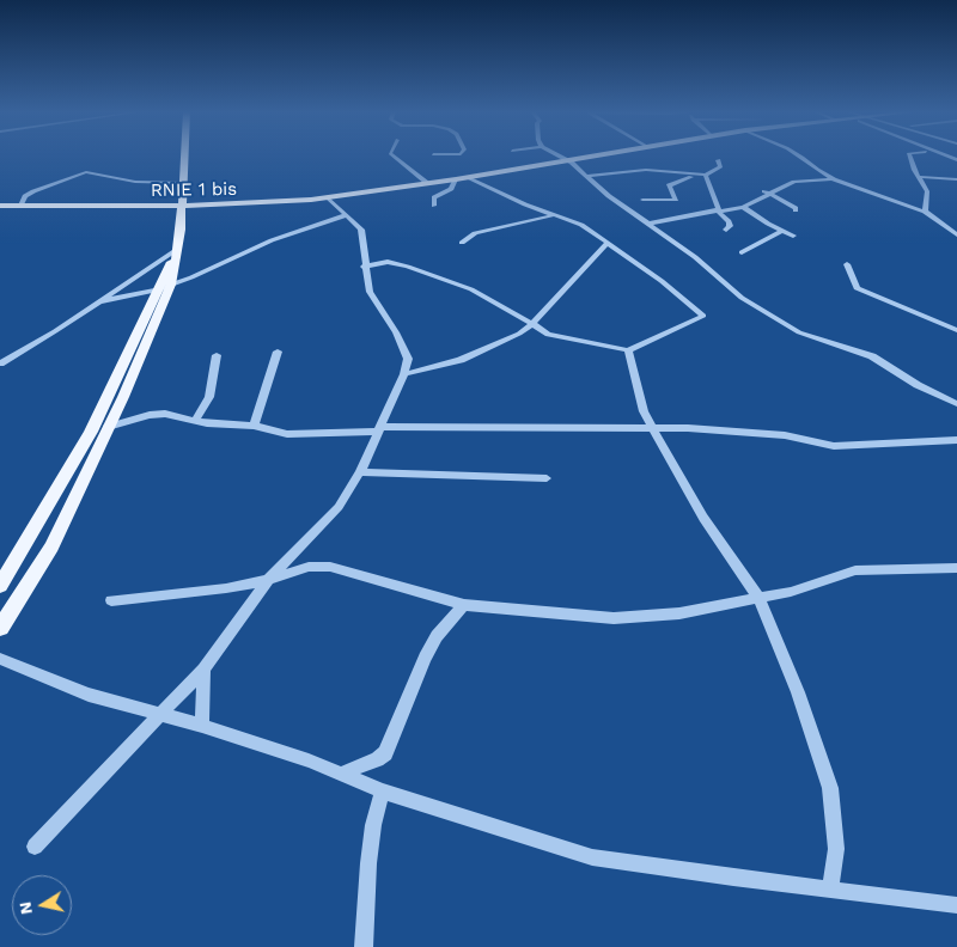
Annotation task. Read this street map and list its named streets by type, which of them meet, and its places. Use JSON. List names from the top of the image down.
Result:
{
  "streets": {
    "main road": ["RNIE 1 bis"]
  },
  "north": "left"
}
